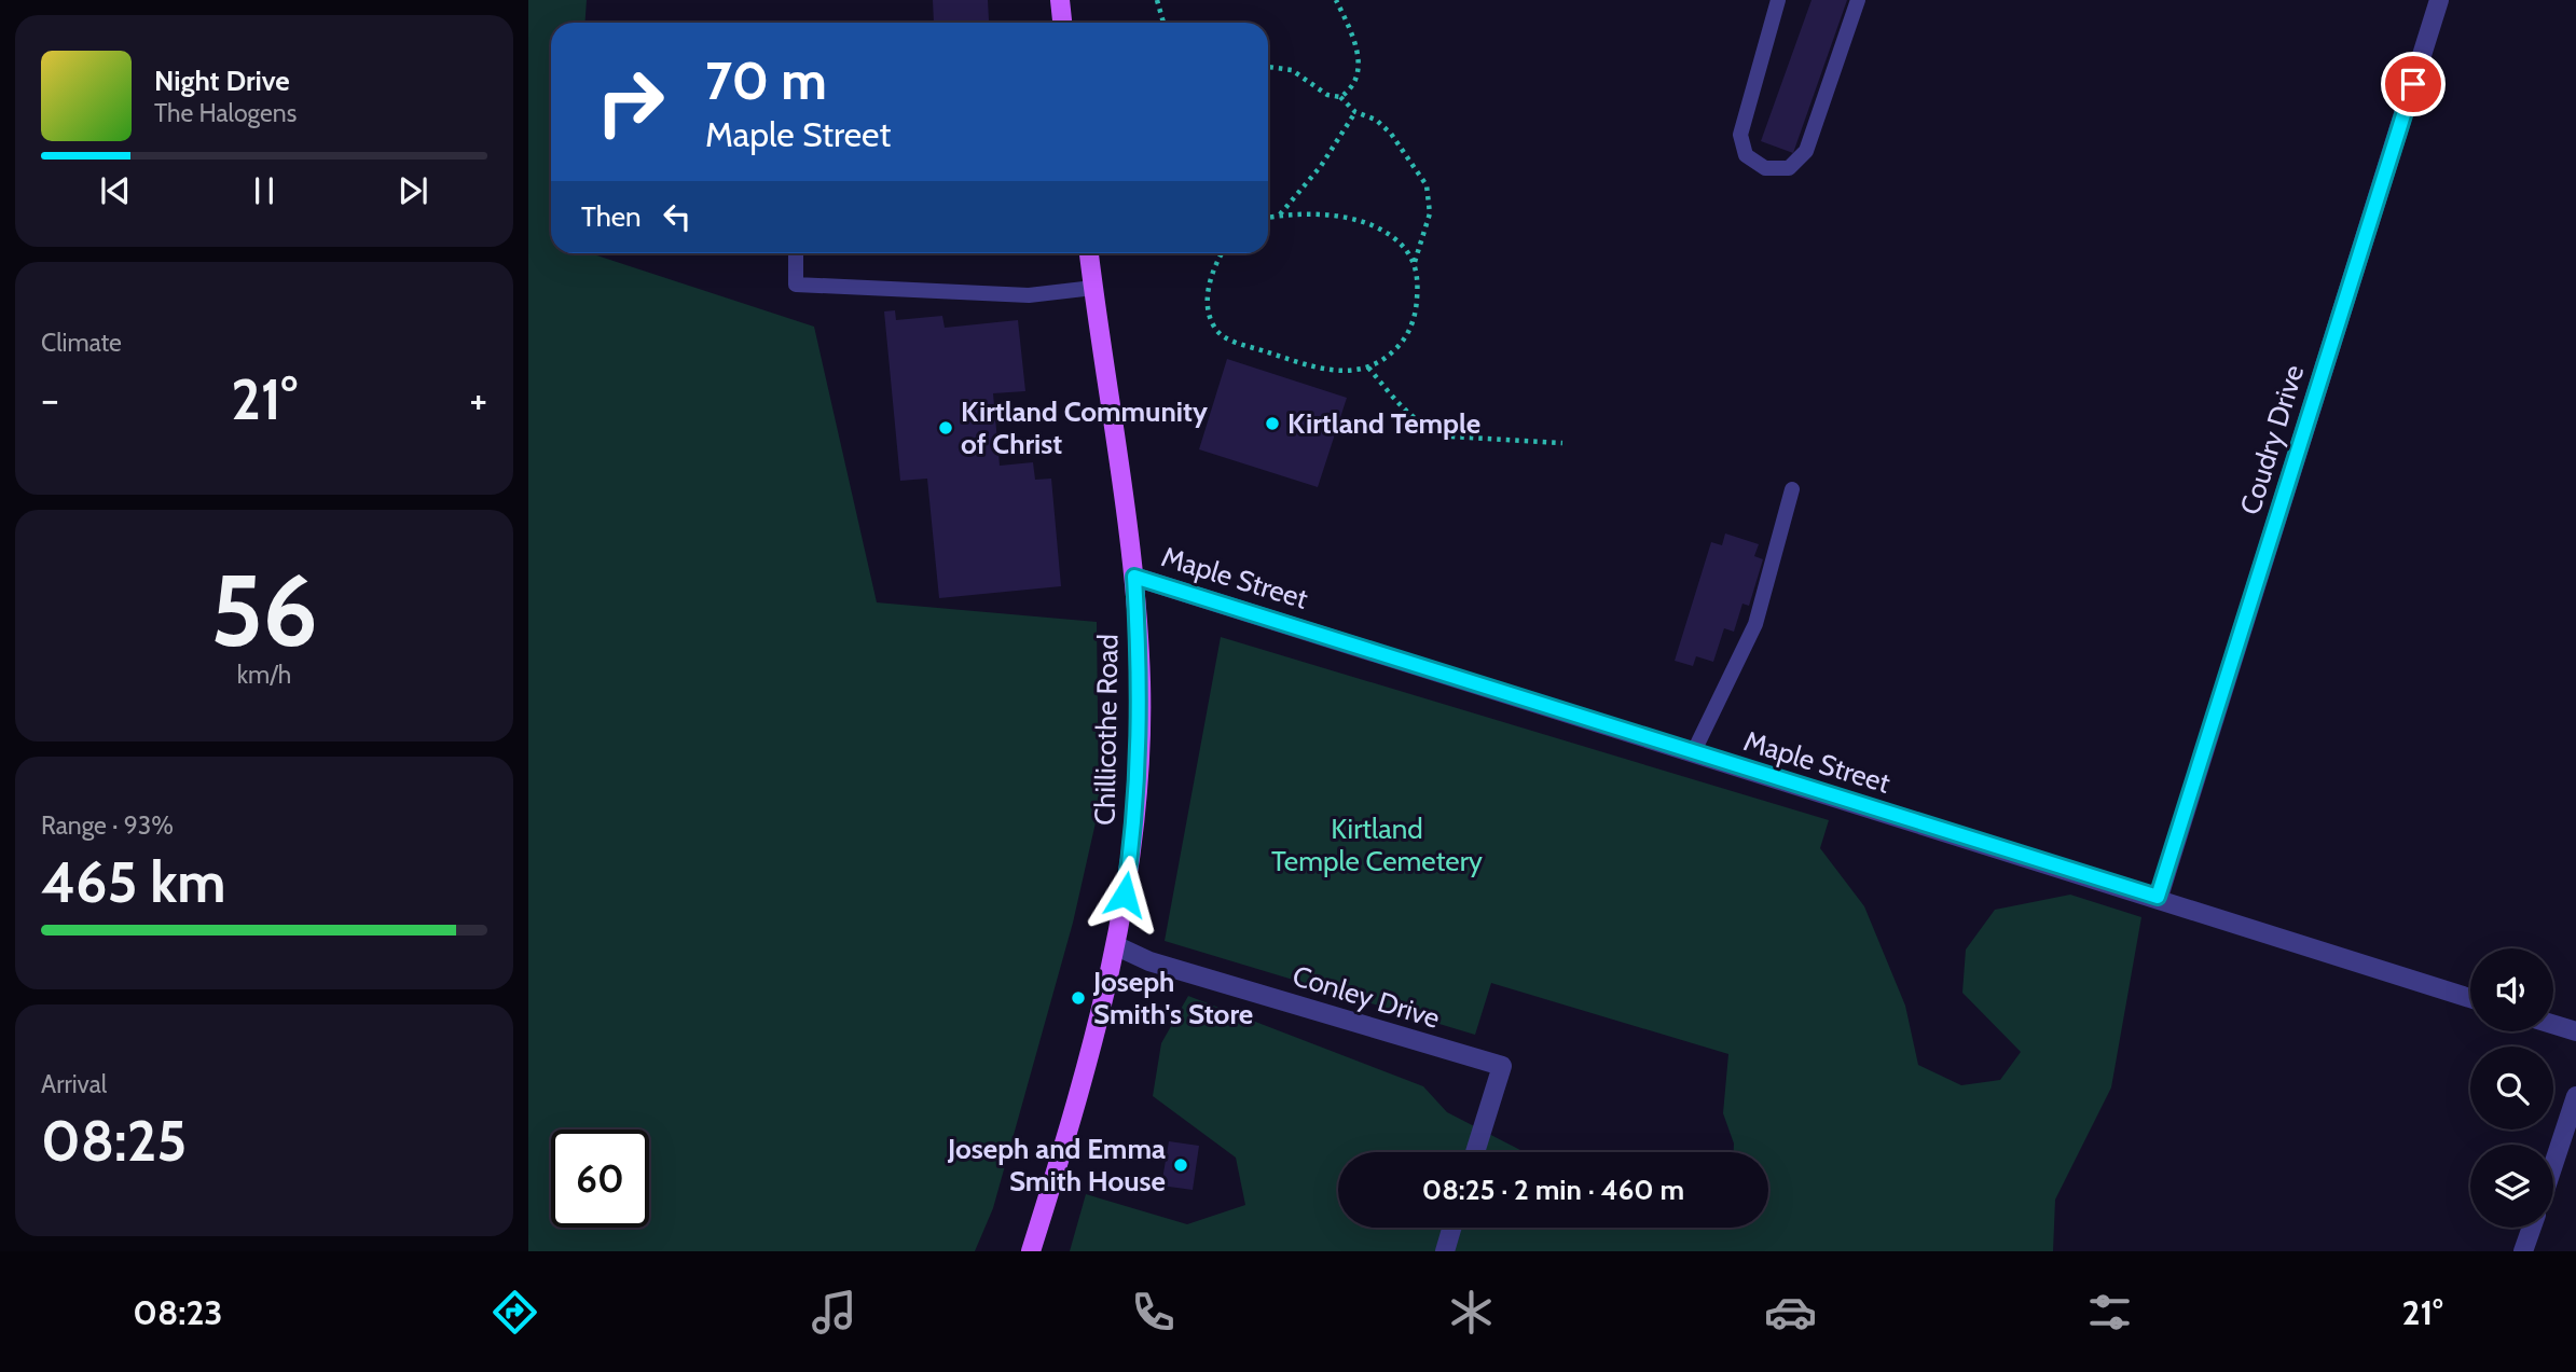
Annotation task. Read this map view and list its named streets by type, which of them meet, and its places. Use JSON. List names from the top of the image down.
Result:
{
  "streets": {
    "main road": ["Chillicothe Road"],
    "street": ["Coudry Drive", "Maple Street", "Conley Drive"]
  },
  "crossings": [
    ["Coudry Drive", "Maple Street"],
    ["Maple Street", "Chillicothe Road"],
    ["Chillicothe Road", "Conley Drive"]
  ],
  "parks": ["Kirtland Temple Cemetery"],
  "places": [
    "Kirtland Temple",
    "Kirtland Community of Christ",
    "Joseph Smith's Store",
    "Joseph and Emma Smith House"
  ],
  "page": {
    "turn": ["70 m", "Maple Street"],
    "song": ["Night Drive", "The Halogens"],
    "then": "Then",
    "tile": [
      "Climate",
      ["56", "km/h"],
      ["Range · 93%", "465 km"],
      ["Arrival", "08:25"]
    ],
    "heat": ["−", "21°", "+"],
    "limit": "60",
    "trip": "08:25 · 2 min · 460 m",
    "tabs": ["08:23", "21°"]
  }
}
